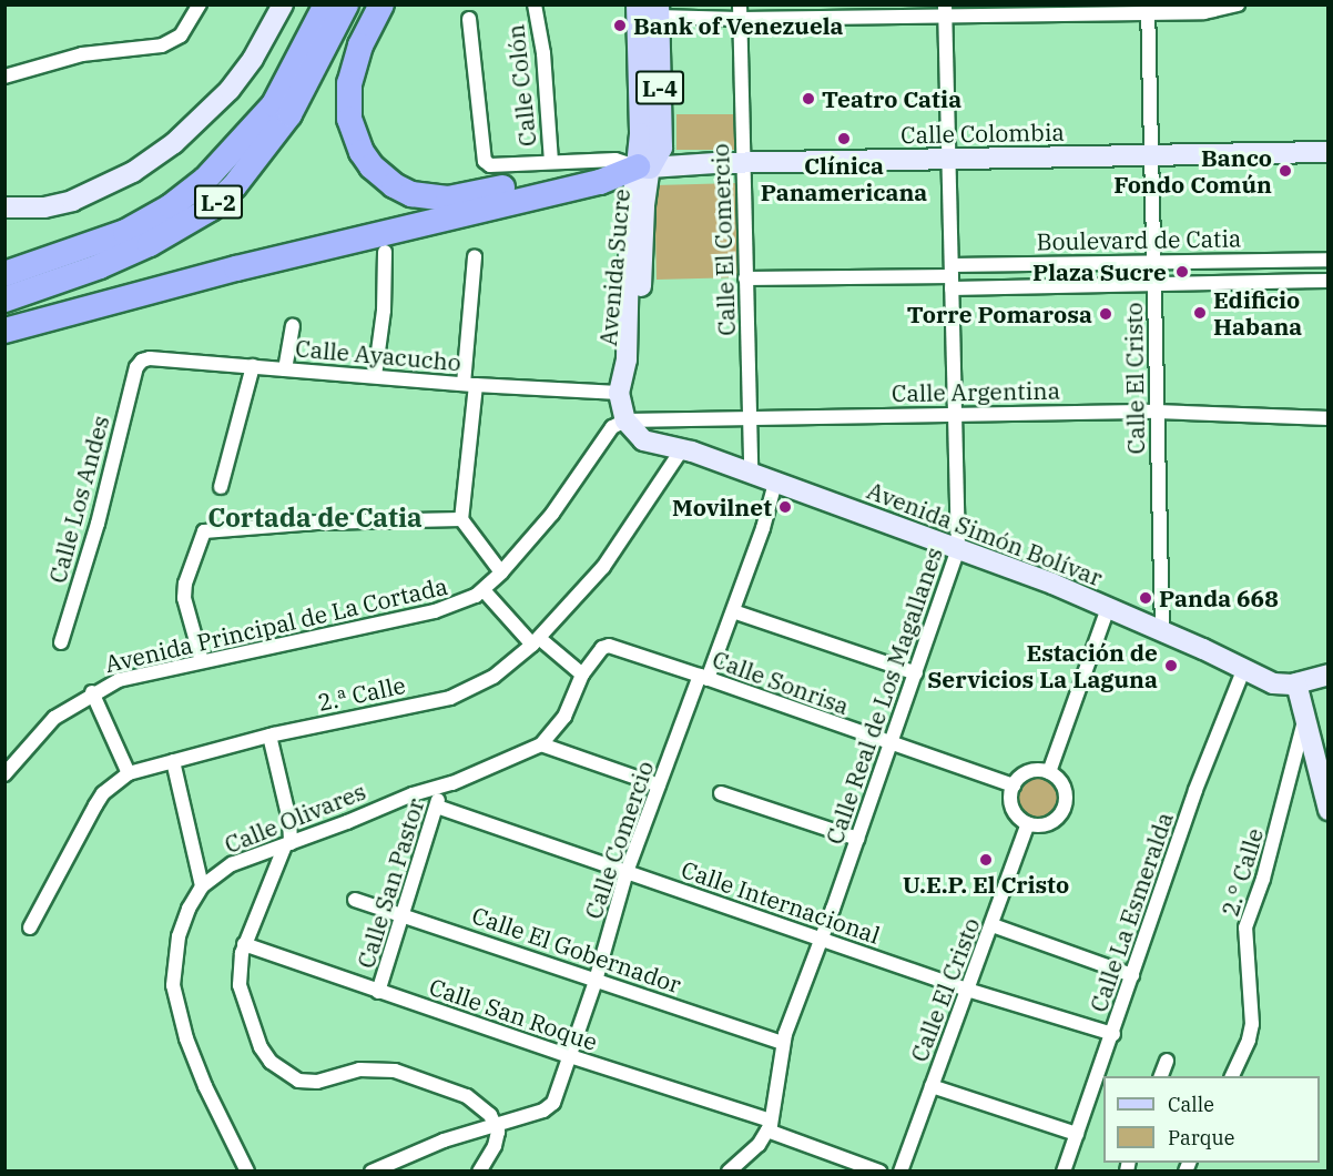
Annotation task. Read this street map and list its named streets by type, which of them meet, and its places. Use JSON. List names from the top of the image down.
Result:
{
  "streets": {
    "highway": ["L-2"],
    "main road": [
      "L-4",
      "Calle Colombia",
      "Avenida Sucre",
      "Avenida Simón Bolívar"
    ],
    "street": [
      "Calle Colón",
      "Calle El Comercio",
      "Boulevard de Catia",
      "Calle Ayacucho",
      "Calle El Cristo",
      "Calle Argentina",
      "Calle Los Andes",
      "Avenida Principal de La Cortada",
      "Calle Sonrisa",
      "2.ª Calle",
      "Calle Real de Los Magallanes",
      "Calle Olivares",
      "Calle Comercio",
      "2.° Calle",
      "Calle San Pastor",
      "Calle Internacional",
      "Calle La Esmeralda",
      "Calle El Gobernador",
      "Calle San Roque"
    ]
  },
  "crossings": [
    ["Calle Colombia", "Calle El Comercio"],
    ["Calle Colombia", "Avenida Sucre"],
    ["Calle Colombia", "Calle El Cristo"],
    ["Calle Colombia", "Calle Real de Los Magallanes"],
    ["Calle El Comercio", "Boulevard de Catia"],
    ["Calle El Comercio", "Calle Argentina"],
    ["Calle El Comercio", "Avenida Simón Bolívar"],
    ["Boulevard de Catia", "Calle El Cristo"],
    ["Boulevard de Catia", "Calle Real de Los Magallanes"],
    ["Avenida Sucre", "Calle Ayacucho"],
    ["Avenida Sucre", "Calle Argentina"],
    ["Avenida Sucre", "Avenida Simón Bolívar"],
    ["Avenida Sucre", "Avenida Principal de La Cortada"],
    ["Calle Ayacucho", "Calle Los Andes"],
    ["Calle El Cristo", "Calle Argentina"],
    ["Calle El Cristo", "Avenida Simón Bolívar"],
    ["Calle El Cristo", "Calle Sonrisa"],
    ["Calle El Cristo", "Calle Internacional"],
    ["Calle Argentina", "Avenida Simón Bolívar"],
    ["Calle Argentina", "Avenida Principal de La Cortada"],
    ["Calle Argentina", "Calle Real de Los Magallanes"],
    ["Avenida Simón Bolívar", "Avenida Principal de La Cortada"],
    ["Avenida Simón Bolívar", "2.ª Calle"],
    ["Avenida Simón Bolívar", "Calle Real de Los Magallanes"],
    ["Avenida Simón Bolívar", "Calle Comercio"],
    ["Avenida Simón Bolívar", "Calle La Esmeralda"],
    ["Calle Sonrisa", "Calle Real de Los Magallanes"],
    ["Calle Sonrisa", "Calle Olivares"],
    ["Calle Sonrisa", "Calle Comercio"],
    ["Calle Real de Los Magallanes", "Calle Internacional"],
    ["Calle Real de Los Magallanes", "Calle El Gobernador"],
    ["Calle Real de Los Magallanes", "Calle San Roque"],
    ["Calle Olivares", "Calle San Pastor"],
    ["Calle Comercio", "Calle Internacional"],
    ["Calle Comercio", "Calle El Gobernador"],
    ["Calle Comercio", "Calle San Roque"],
    ["Calle San Pastor", "Calle Internacional"],
    ["Calle San Pastor", "Calle El Gobernador"],
    ["Calle San Pastor", "Calle San Roque"],
    ["Calle Internacional", "Calle La Esmeralda"]
  ],
  "districts": ["Cortada de Catia"],
  "places": [
    "Bank of Venezuela",
    "Teatro Catia",
    "Clínica Panamericana",
    "Banco Fondo Común",
    "Plaza Sucre",
    "Edificio Habana",
    "Torre Pomarosa",
    "Movilnet",
    "Panda 668",
    "Estación de Servicios La Laguna",
    "U.E.P. El Cristo"
  ],
  "legend": ["Calle", "Parque"]
}
